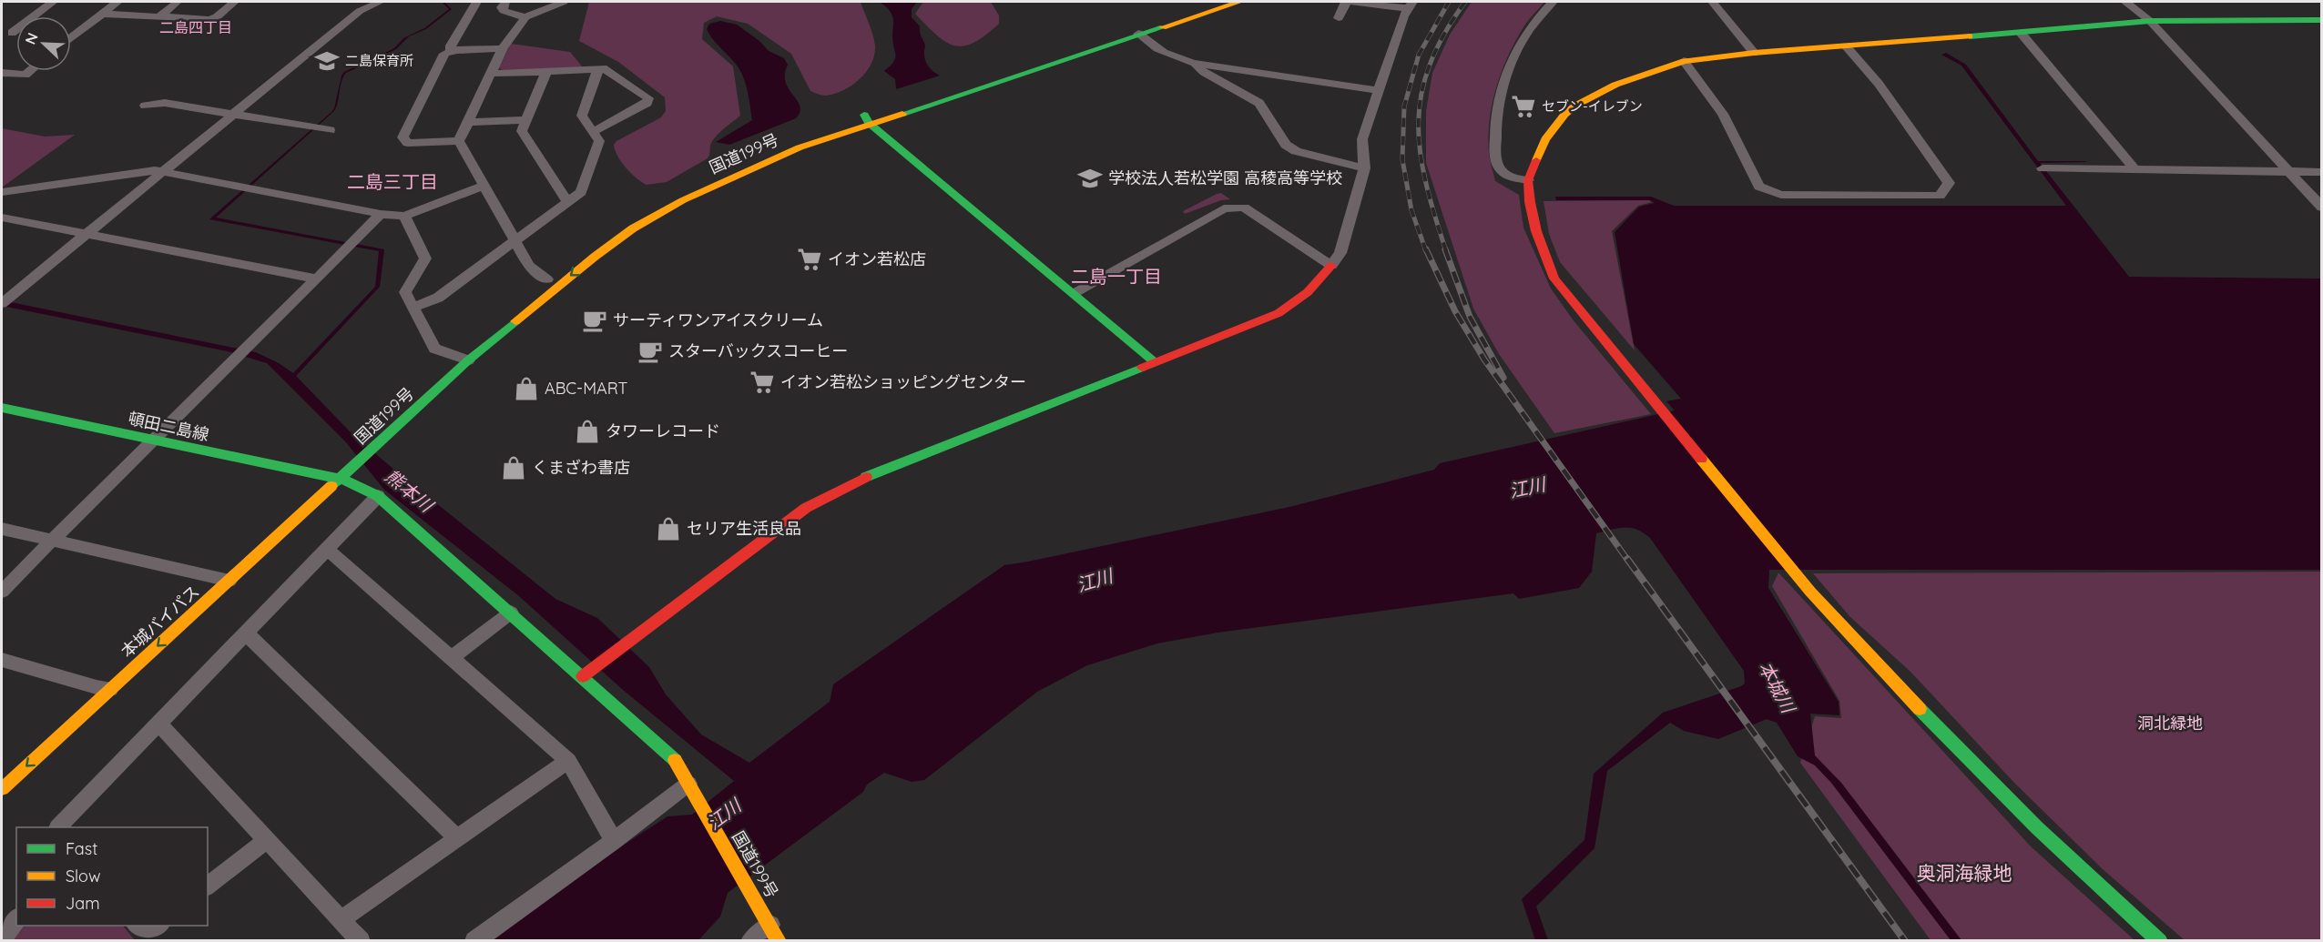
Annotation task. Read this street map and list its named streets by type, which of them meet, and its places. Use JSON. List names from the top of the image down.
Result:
{
  "streets": {
    "main road": ["国道199号", "頓田二島線", "本城バイパス"]
  },
  "crossings": [
    ["国道199号", "頓田二島線"],
    ["国道199号", "本城バイパス"],
    ["頓田二島線", "本城バイパス"]
  ],
  "districts": ["二島四丁目", "二島三丁目", "二島一丁目"],
  "water": ["江川", "熊本川", "本城川"],
  "parks": ["洞北緑地", "奥洞海緑地"],
  "places": {
    "school or university": ["二島保育所", "学校法人若松学園 高稜高等学校"],
    "supermarket": ["セブン-イレブン", "イオン若松店", "イオン若松ショッピングセンター"],
    "cafe": ["サーティワンアイスクリーム", "スターバックスコーヒー"],
    "shop": [
      "ABC-MART",
      "タワーレコード",
      "くまざわ書店",
      "セリア生活良品"
    ]
  },
  "legend": ["Fast", "Slow", "Jam"],
  "north": "top left"
}
